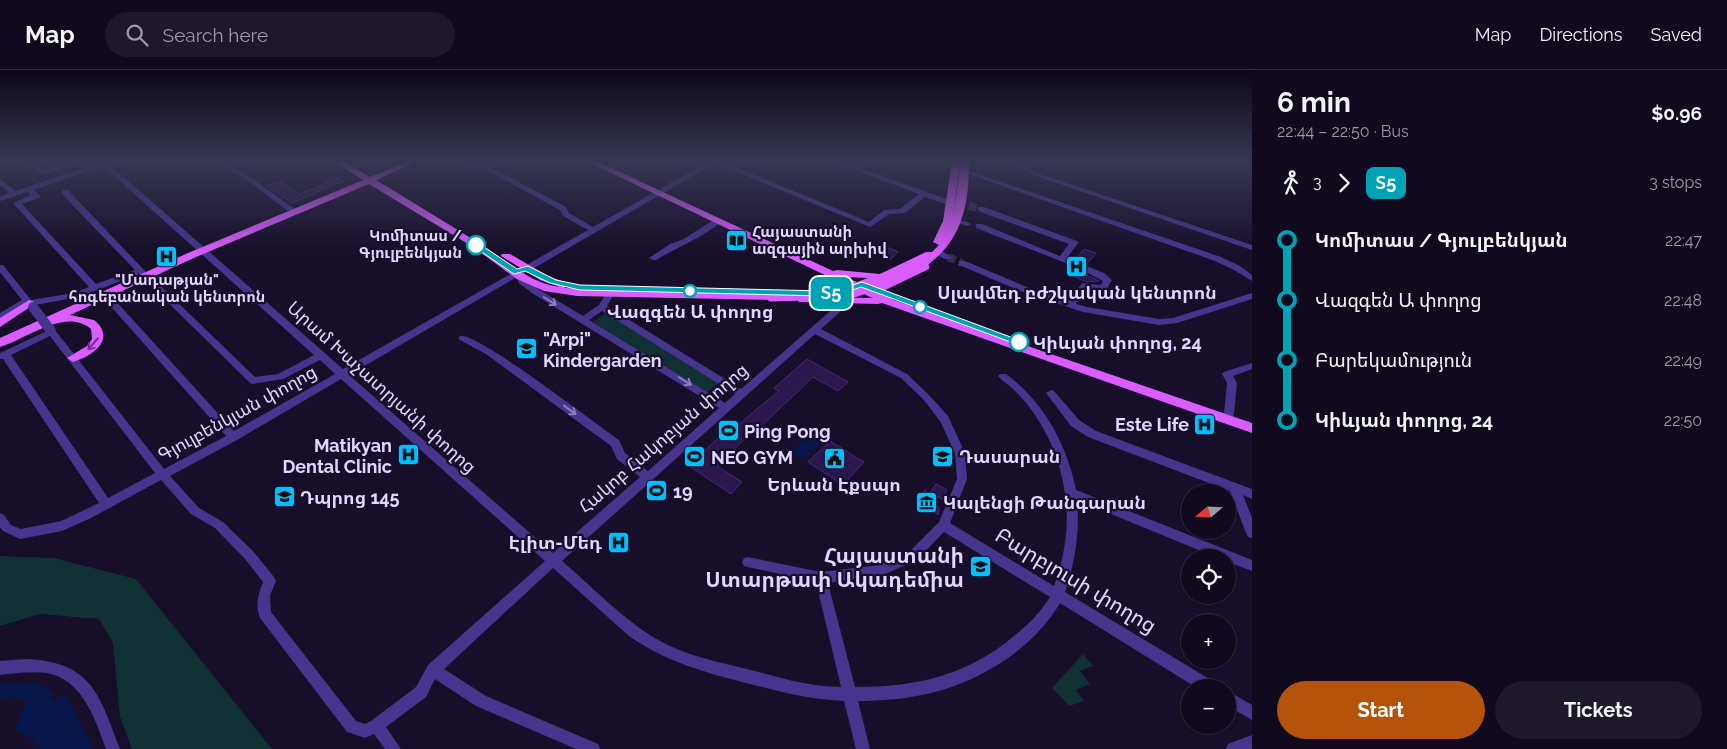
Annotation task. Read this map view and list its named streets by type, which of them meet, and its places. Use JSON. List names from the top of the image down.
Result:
{
  "streets": {
    "street": [
      "Արամ Խաչատրյանի փողոց",
      "Գյուլբենկյան փողոց",
      "Հակոբ Հակոբյան փողոց",
      "Բարբյուսի փողոց"
    ]
  },
  "crossings": [
    ["Արամ Խաչատրյանի փողոց", "Գյուլբենկյան փողոց"],
    ["Արամ Խաչատրյանի փողոց", "Հակոբ Հակոբյան փողոց"],
    ["Արամ Խաչատրյանի փողոց", "Բարբյուսի փողոց"]
  ],
  "places": {
    "library": ["Հայաստանի ազգային արխիվ"],
    "other": ["Կոմիտաս / Գյուլբենկյան", "Վազգեն Ա փողոց", "Կիևյան փողոց, 24"],
    "hospital": [
      "\"Մադաթյան\" հոգեբանական կենտրոն",
      "Սլավմեդ բժշկական կենտրոն",
      "Este Life",
      "Matikyan Dental Clinic",
      "Էլիտ-Մեդ"
    ],
    "school or university": [
      "\"Arpi\" Kindergarden",
      "Դասարան",
      "Դպրոց 145",
      "Հայաստանի Ստարթափ Ակադեմիա"
    ],
    "sports": ["Ping Pong", "NEO GYM", "19"],
    "public building": ["Երևան Էքսպո"],
    "museum": ["Կալենցի Թանգարան"]
  },
  "lines": ["bus line Տ5"],
  "north": "left",
  "page": {
    "header": "Map",
    "search": "Search here",
    "nav": ["Map", "Directions", "Saved"],
    "on_map": "Տ5",
    "heading": ["6 min", "22:44 – 22:50 · Bus", "$0.96"],
    "legs": ["3", "Տ5", "3 stops"],
    "list": [
      {
        "name": "Կոմիտաս / Գյուլբենկյան",
        "value": "22:47"
      },
      {
        "name": "Վազգեն Ա փողոց",
        "value": "22:48"
      },
      {
        "name": "Բարեկամություն",
        "value": "22:49"
      },
      {
        "name": "Կիևյան փողոց, 24",
        "value": "22:50"
      }
    ],
    "map_buttons": ["+", "−"],
    "buttons": ["Start", "Tickets"]
  }
}
